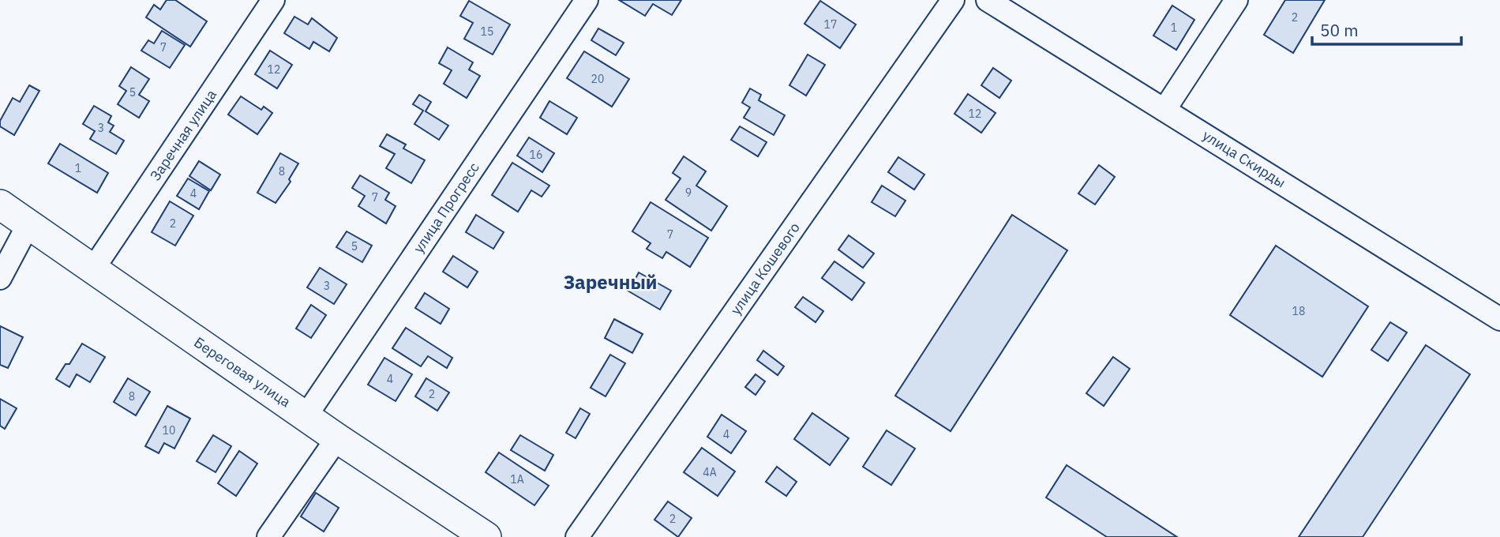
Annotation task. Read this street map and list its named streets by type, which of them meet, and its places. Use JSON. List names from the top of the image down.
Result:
{
  "streets": {
    "main road": ["Береговая улица"],
    "street": [
      "Заречная улица",
      "улица Скирды",
      "улица Прогресс",
      "улица Кошевого"
    ]
  },
  "crossings": [
    ["Заречная улица", "Береговая улица"],
    ["улица Прогресс", "Береговая улица"]
  ],
  "districts": ["Заречный"],
  "house_numbers": [
    "2",
    "17",
    "1",
    "15",
    "7",
    "12",
    "20",
    "5",
    "12",
    "3",
    "16",
    "1",
    "8",
    "9",
    "4",
    "7",
    "2",
    "7",
    "5",
    "3",
    "18",
    "4",
    "2",
    "8",
    "10",
    "4",
    "4А",
    "1А",
    "2"
  ],
  "scale_bar": "50 m"
}
